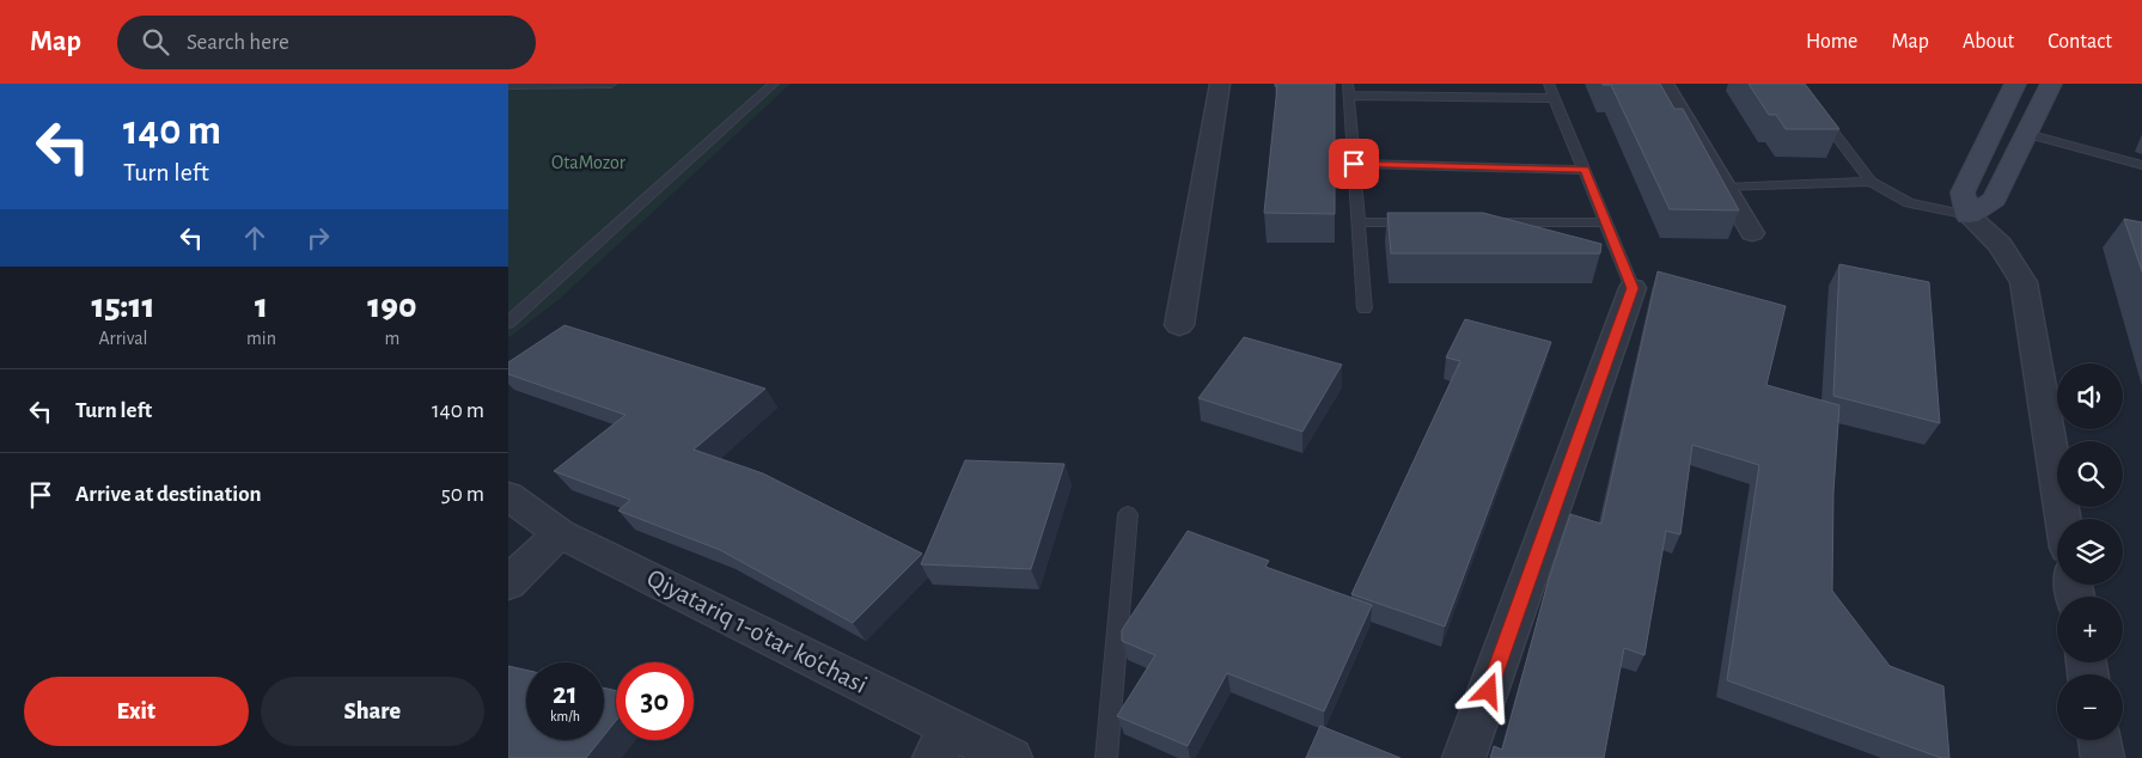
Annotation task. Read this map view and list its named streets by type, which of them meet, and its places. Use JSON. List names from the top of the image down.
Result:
{
  "streets": {
    "street": ["Qiyatariq 1-o'tar ko'chasi"]
  },
  "parks": ["OtaMozor"],
  "page": {
    "header": "Map",
    "search": "Search here",
    "nav": [
      "Home",
      "Map",
      "About",
      "Contact"
    ],
    "turn": ["140 m", "Turn left"],
    "eta": [
      "15:11",
      "Arrival",
      "1",
      "min",
      "190",
      "m"
    ],
    "map_buttons": ["+", "−"],
    "list": [
      {
        "name": "Turn left",
        "value": "140 m"
      },
      {
        "name": "Arrive at destination",
        "value": "50 m"
      }
    ],
    "speed": "21 km/h",
    "limit": "30",
    "buttons": ["Exit", "Share"]
  }
}
